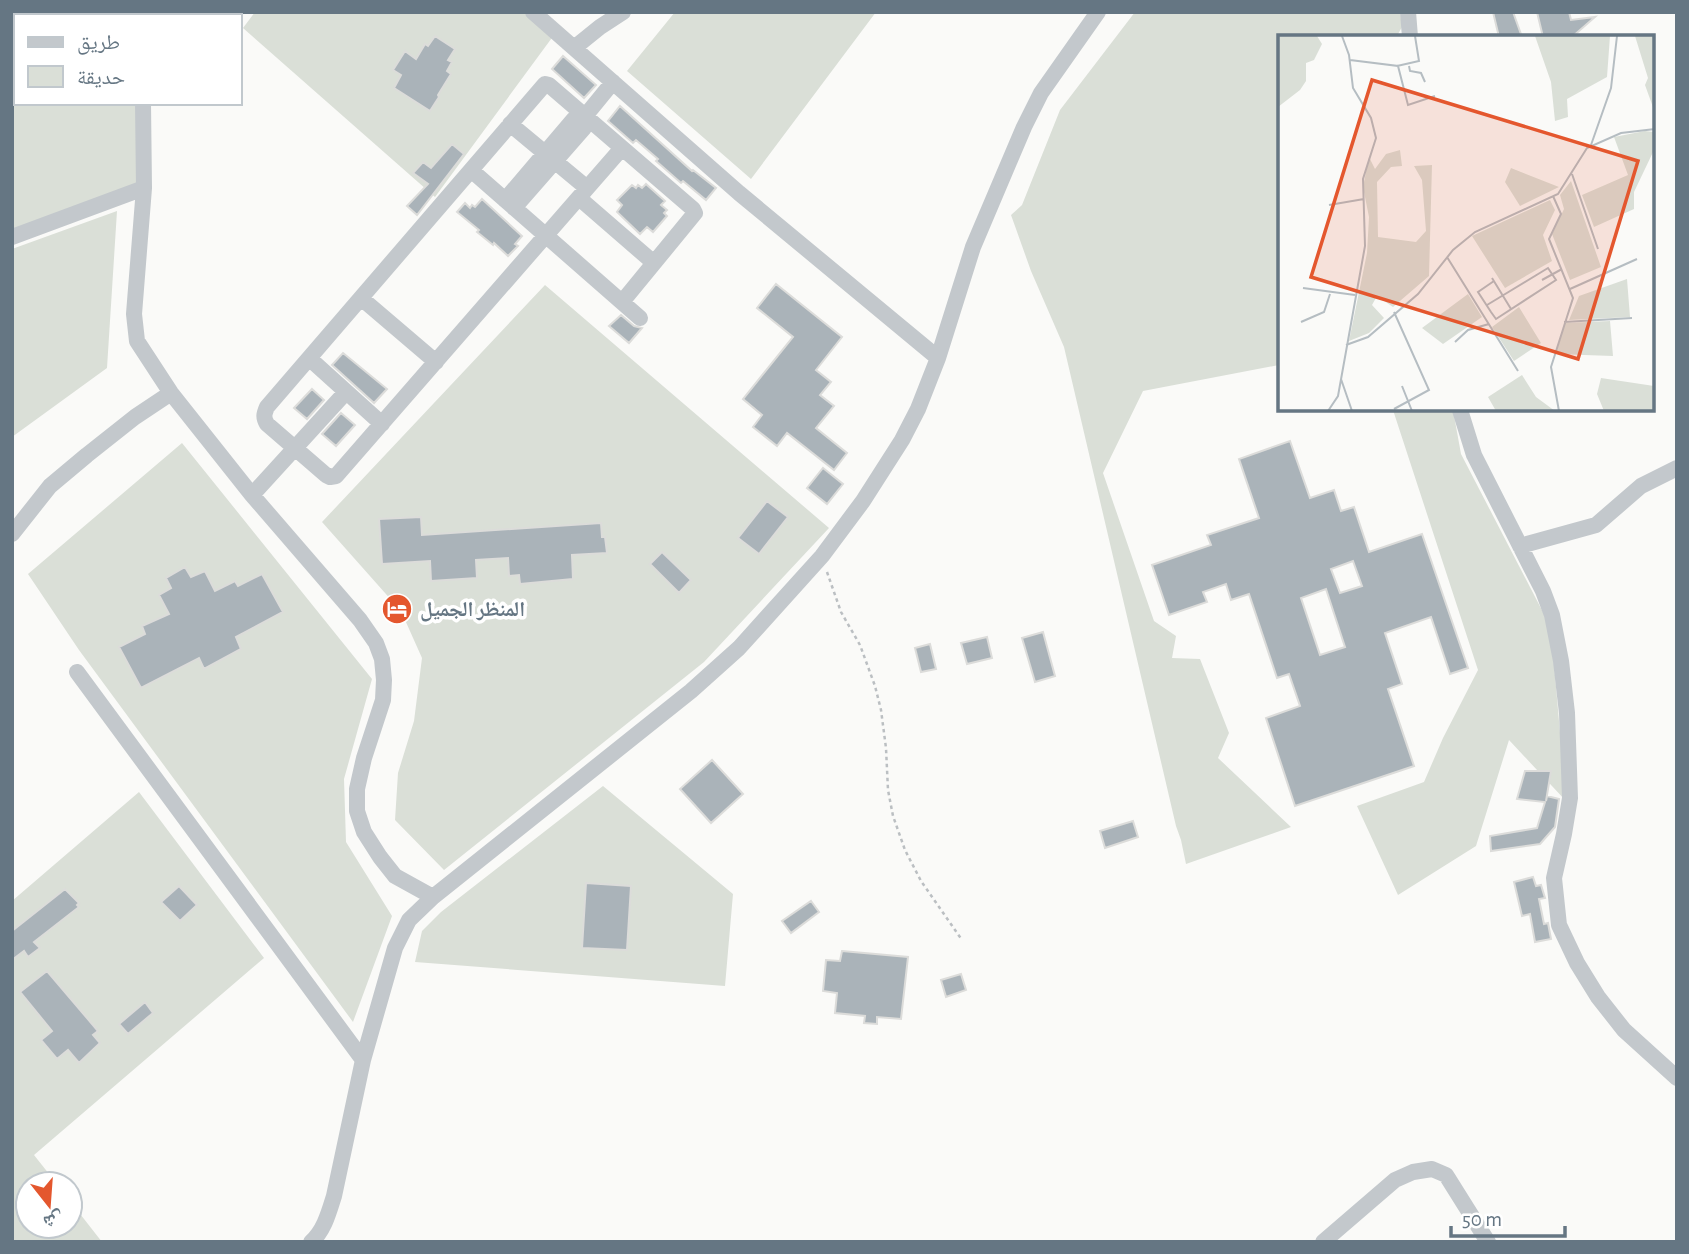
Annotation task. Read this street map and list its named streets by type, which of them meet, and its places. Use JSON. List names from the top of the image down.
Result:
{
  "places": {
    "hotel": ["المنظر الجميل"]
  },
  "legend": ["طريق", "حديقة"],
  "scale_bar": "50 m",
  "north": "bottom"
}
